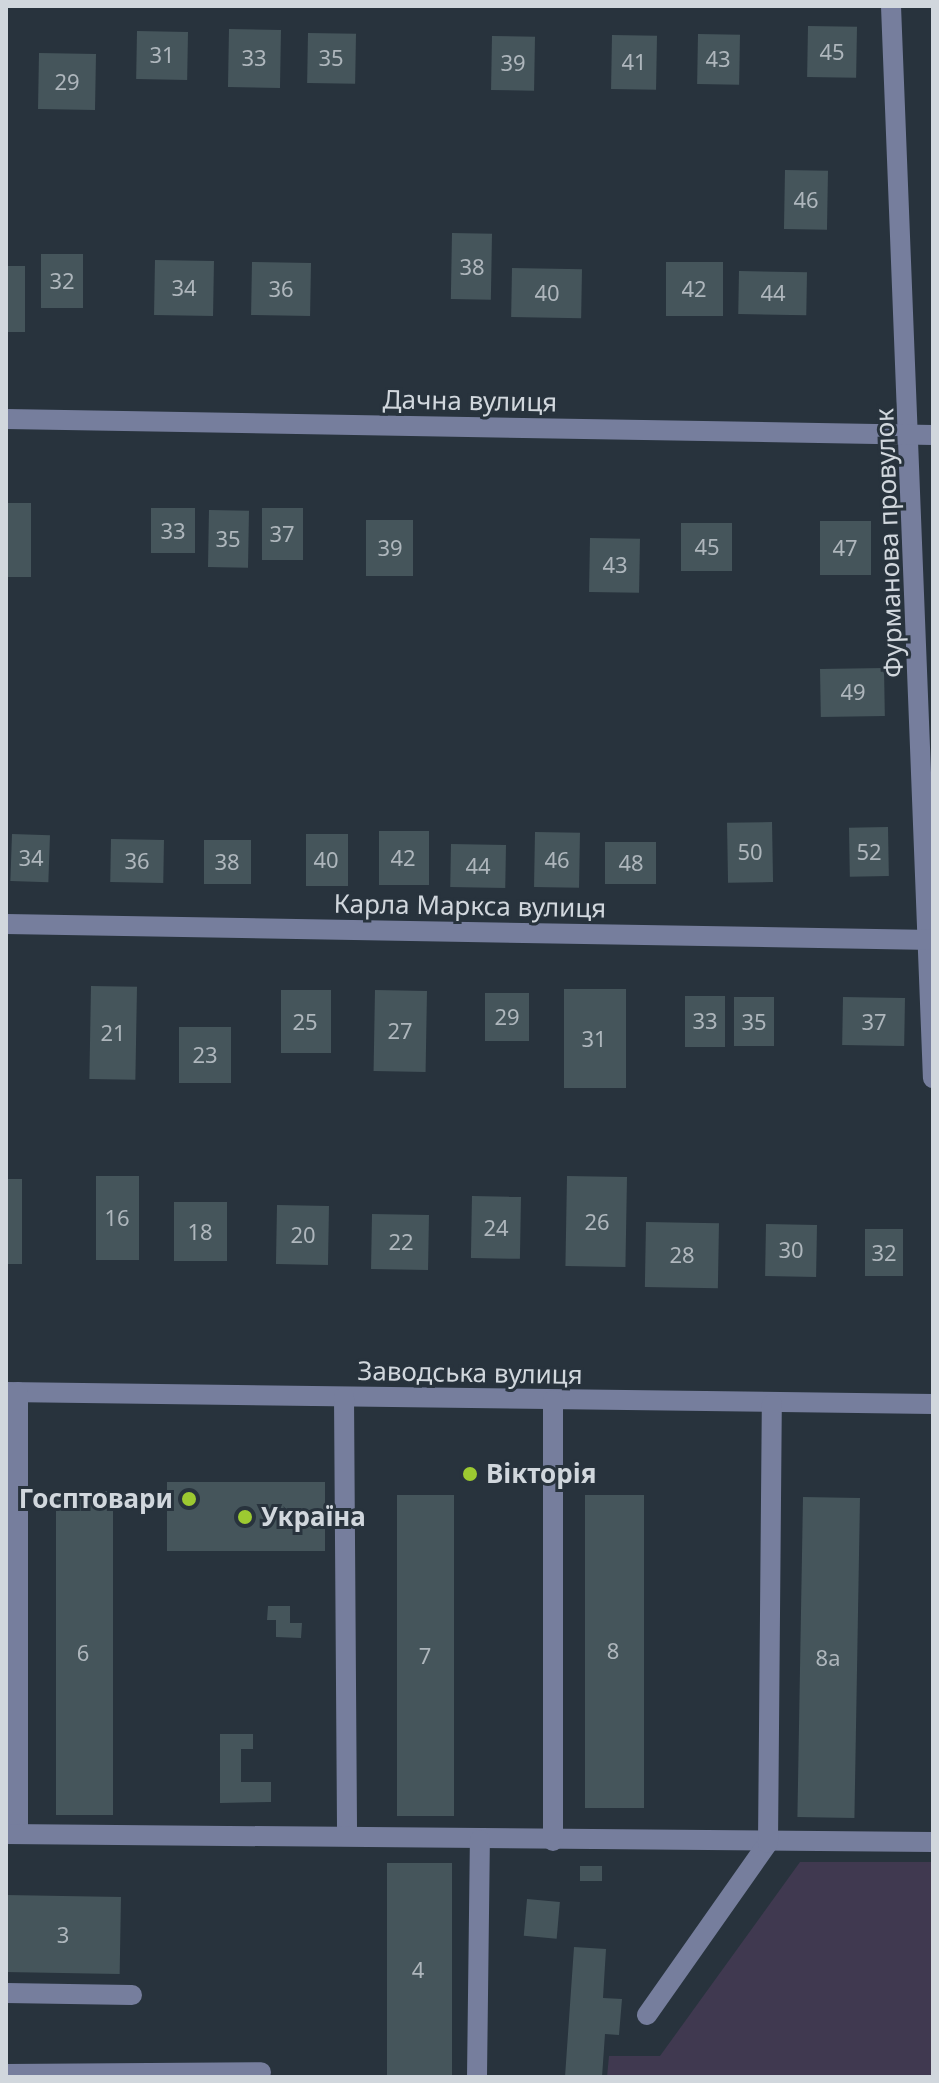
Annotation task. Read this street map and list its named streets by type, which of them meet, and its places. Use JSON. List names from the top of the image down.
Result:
{
  "streets": {
    "street": [
      "Дачна вулиця",
      "Фурманова провулок",
      "Карла Маркса вулиця",
      "Заводська вулиця"
    ]
  },
  "crossings": [
    ["Дачна вулиця", "Фурманова провулок"],
    ["Фурманова провулок", "Карла Маркса вулиця"]
  ],
  "places": ["Вікторія", "Госптовари", "Україна"],
  "house_numbers": [
    "45",
    "31",
    "33",
    "35",
    "43",
    "41",
    "39",
    "29",
    "46",
    "38",
    "32",
    "34",
    "36",
    "42",
    "40",
    "44",
    "33",
    "37",
    "35",
    "45",
    "39",
    "47",
    "43",
    "49",
    "50",
    "52",
    "34",
    "42",
    "40",
    "46",
    "36",
    "38",
    "48",
    "44",
    "29",
    "33",
    "25",
    "35",
    "37",
    "27",
    "21",
    "31",
    "23",
    "16",
    "26",
    "24",
    "18",
    "20",
    "22",
    "30",
    "32",
    "28",
    "8",
    "6",
    "7",
    "8а",
    "3",
    "4"
  ]
}
